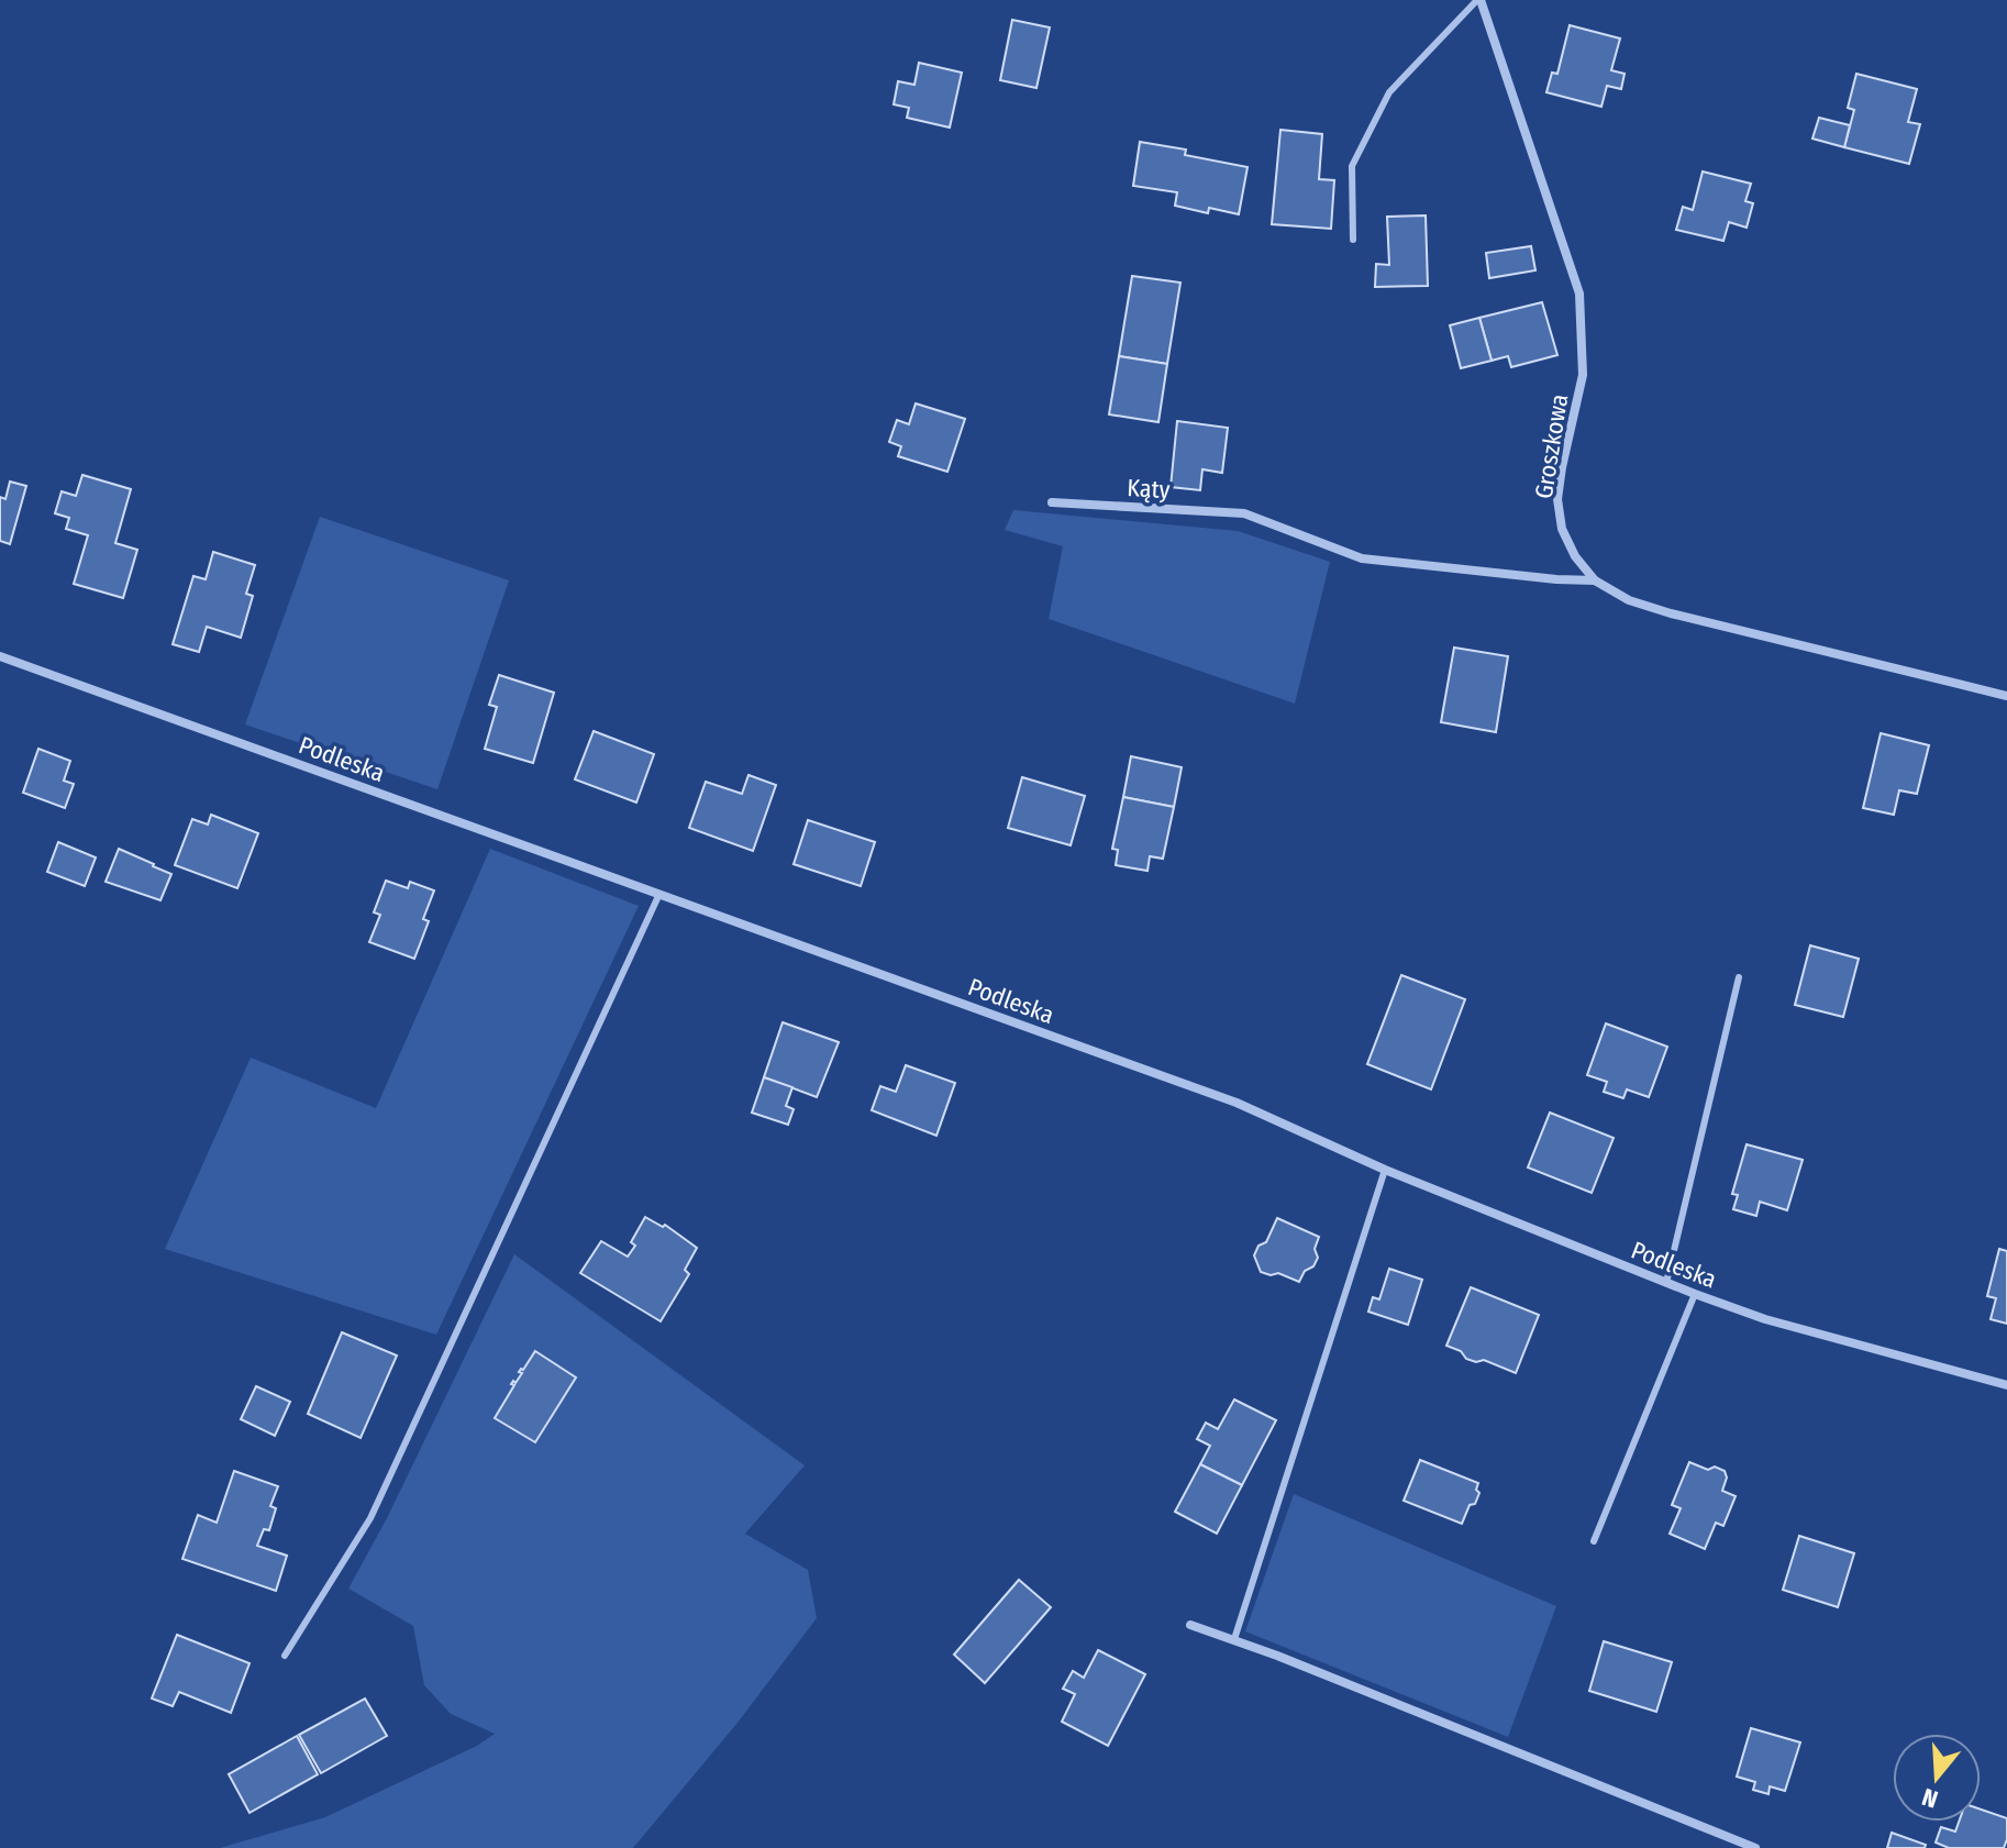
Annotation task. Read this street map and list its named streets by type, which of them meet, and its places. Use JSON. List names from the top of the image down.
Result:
{
  "streets": {
    "street": ["Groszkowa", "Kąty", "Podleska"]
  },
  "crossings": [
    ["Groszkowa", "Kąty"]
  ],
  "north": "bottom"
}
